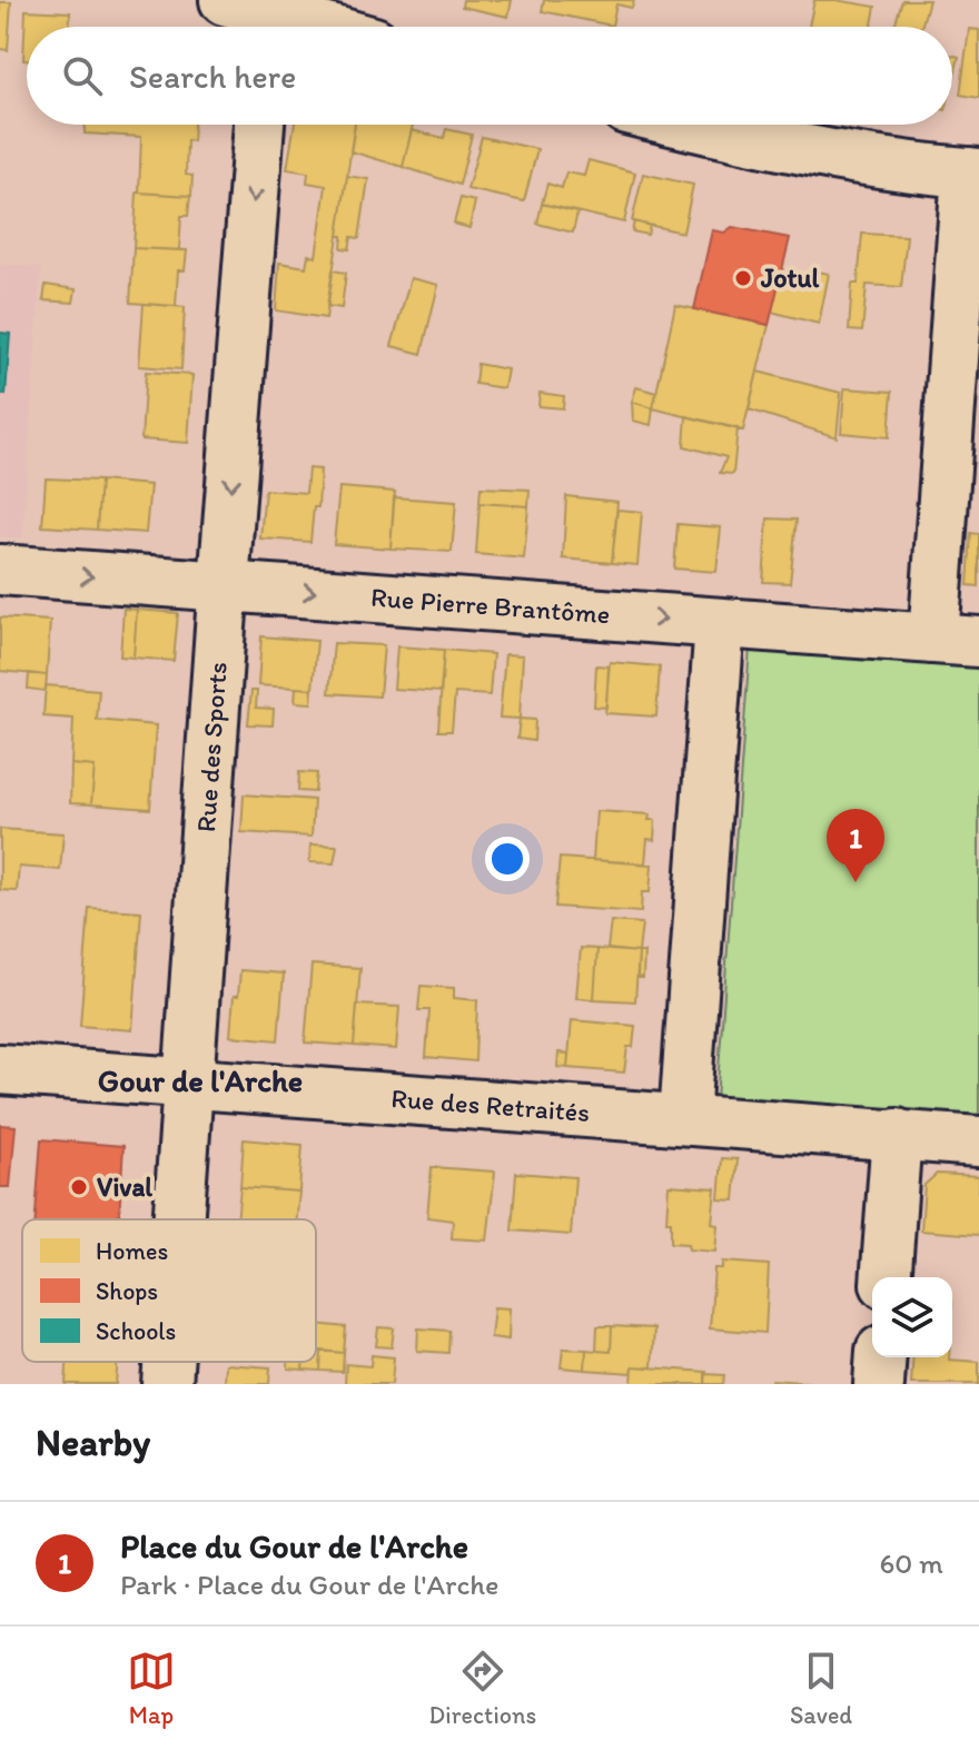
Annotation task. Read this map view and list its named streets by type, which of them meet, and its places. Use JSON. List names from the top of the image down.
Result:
{
  "streets": {
    "street": ["Rue Pierre Brantôme", "Rue des Sports", "Rue des Retraités"]
  },
  "crossings": [
    ["Rue Pierre Brantôme", "Rue des Sports"],
    ["Rue des Sports", "Rue des Retraités"]
  ],
  "one_way": ["Rue Pierre Brantôme", "Rue des Sports"],
  "districts": ["Gour de l'Arche"],
  "places": ["Jotul", "Vival"],
  "legend": ["Homes", "Shops", "Schools"],
  "page": {
    "search": "Search here",
    "pins": "1",
    "heading": "Nearby",
    "list": [
      {
        "mark": "1",
        "name": "Place du Gour de l'Arche",
        "note": "Park · Place du Gour de l'Arche",
        "value": "60 m"
      }
    ],
    "nav": ["Map", "Directions", "Saved"]
  }
}
